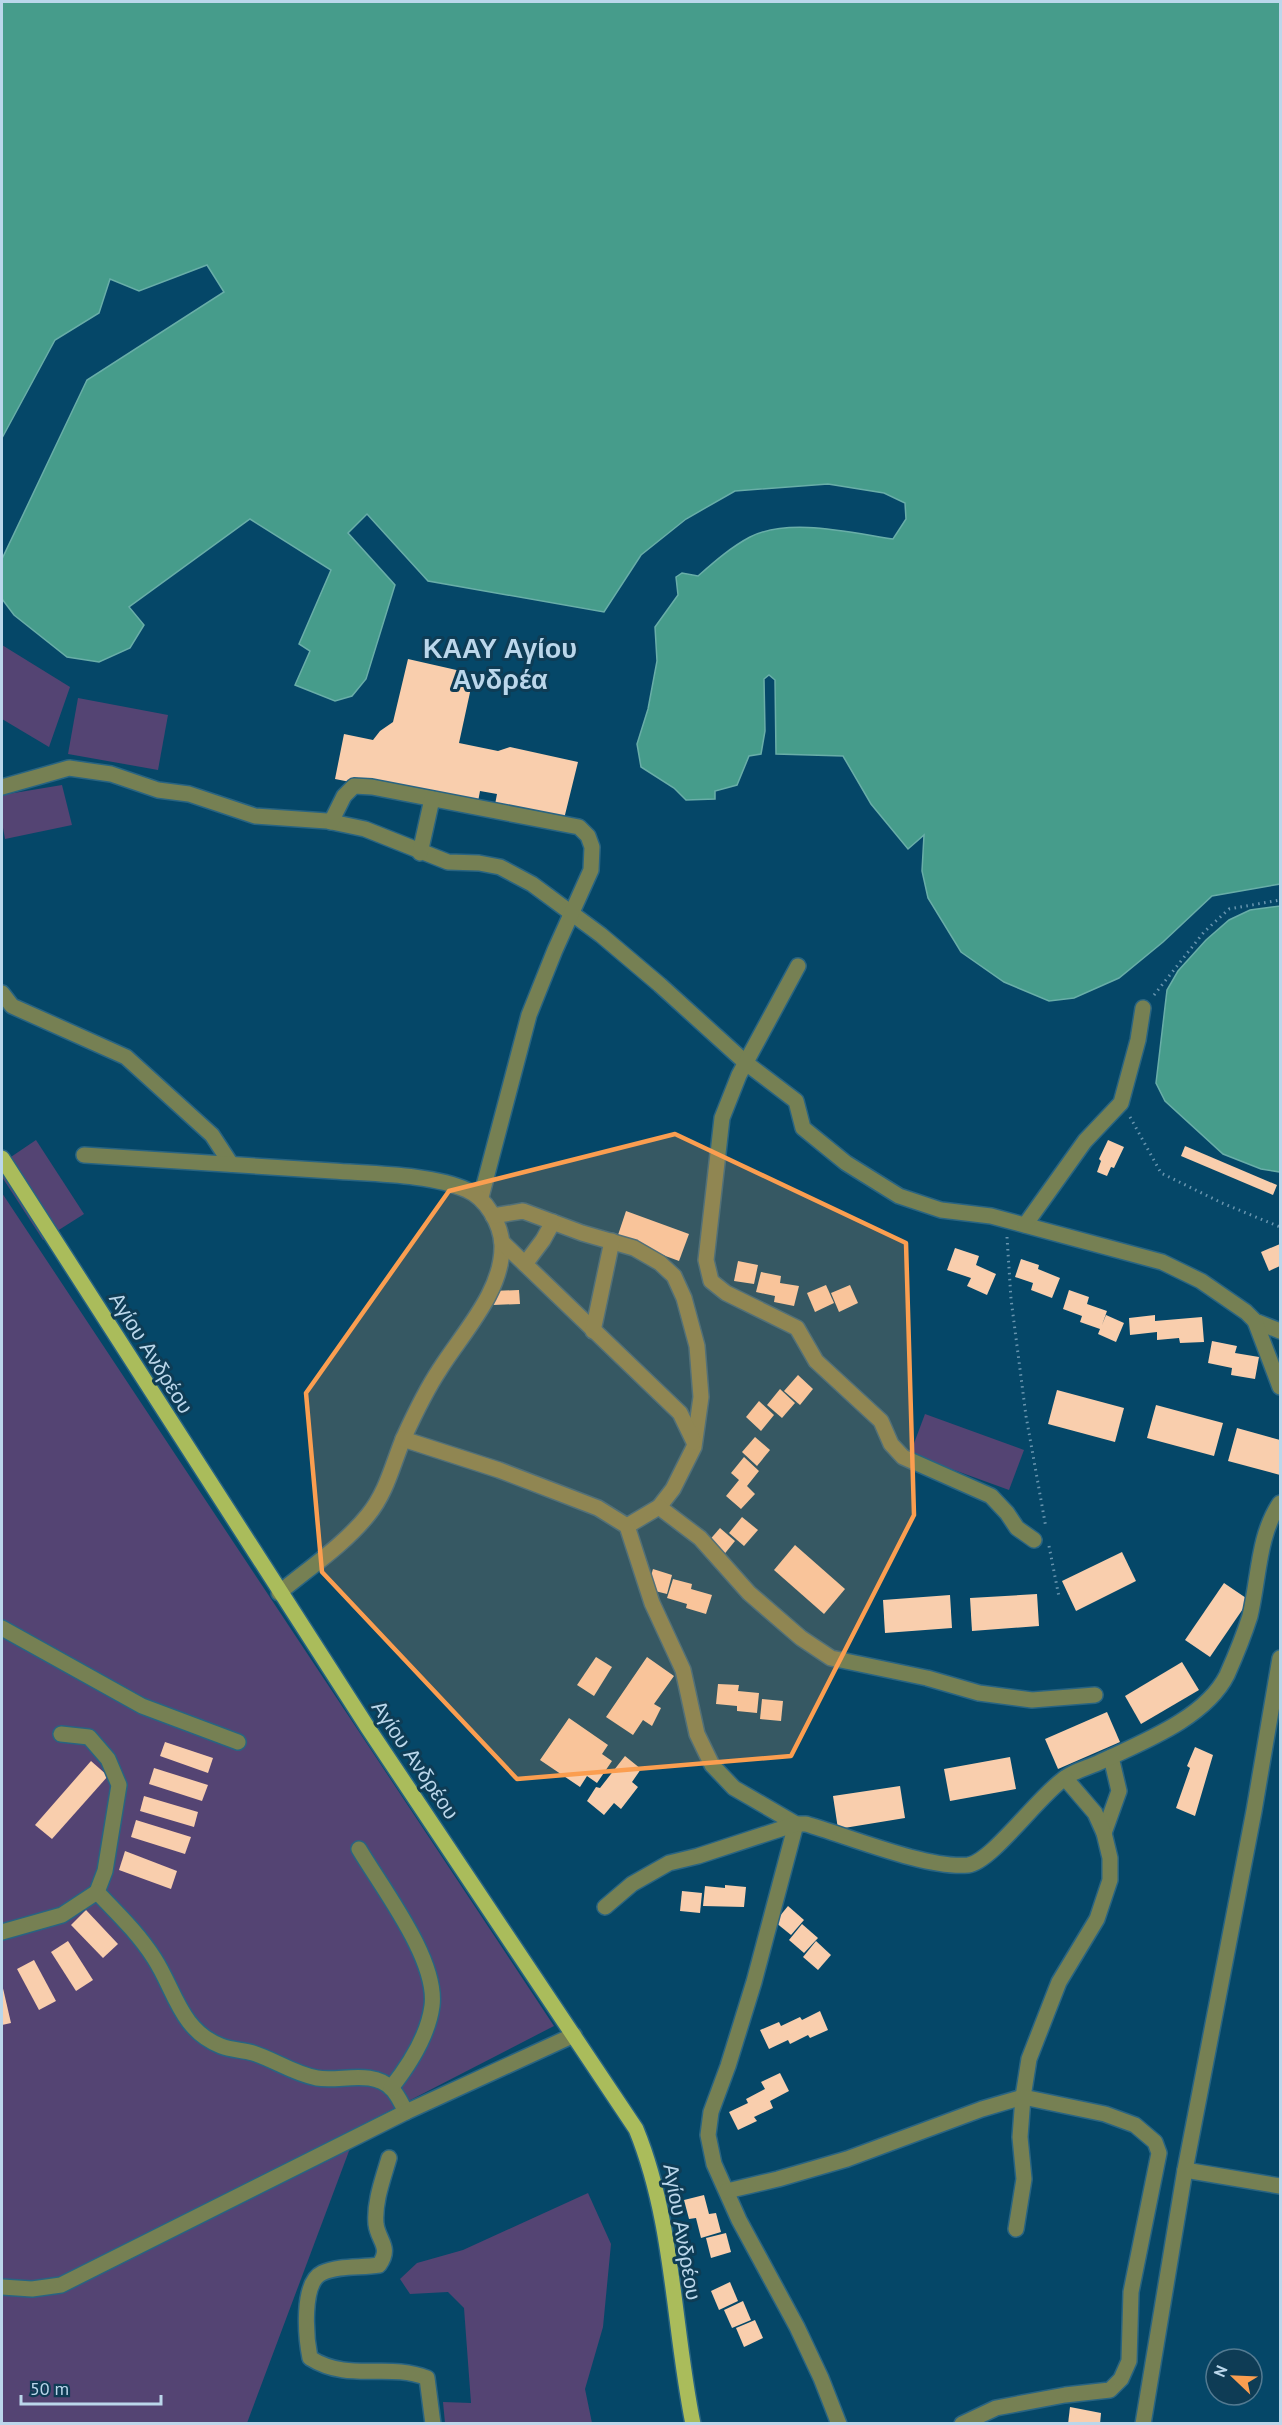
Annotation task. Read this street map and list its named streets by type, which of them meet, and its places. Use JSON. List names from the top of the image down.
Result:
{
  "streets": {
    "main road": ["Αγίου Ανδρέου"]
  },
  "districts": ["ΚΑΑΥ Αγίου Ανδρέα"],
  "scale_bar": "50 m",
  "north": "top left"
}
